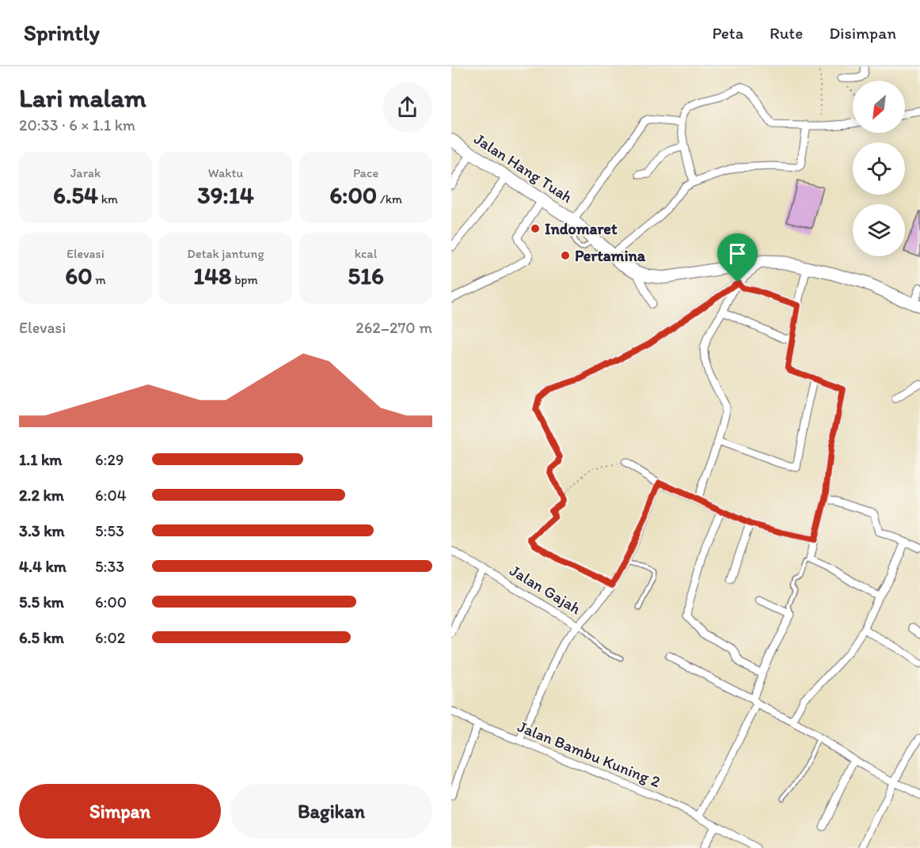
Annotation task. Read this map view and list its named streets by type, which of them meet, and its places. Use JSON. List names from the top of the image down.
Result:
{
  "streets": {
    "main road": ["Jalan Hang Tuah"],
    "street": ["Jalan Gajah", "Jalan Bambu Kuning 2"]
  },
  "places": ["Indomaret", "Pertamina"],
  "north": "bottom left",
  "page": {
    "header": "Sprintly",
    "nav": ["Peta", "Rute", "Disimpan"],
    "heading": ["Lari malam", "20:33 · 6 × 1.1 km"],
    "stats": [
      ["Jarak", "6.54 km"],
      ["Waktu", "39:14"],
      ["Pace", "6:00 /km"],
      ["Elevasi", "60 m"],
      ["Detak jantung", "148 bpm"],
      ["kcal", "516"]
    ],
    "chart": ["Elevasi", "262–270 m"],
    "list": [
      {
        "name": "1.1 km",
        "note": "6:29"
      },
      {
        "name": "2.2 km",
        "note": "6:04"
      },
      {
        "name": "3.3 km",
        "note": "5:53"
      },
      {
        "name": "4.4 km",
        "note": "5:33"
      },
      {
        "name": "5.5 km",
        "note": "6:00"
      },
      {
        "name": "6.5 km",
        "note": "6:02"
      }
    ],
    "buttons": ["Simpan", "Bagikan"]
  }
}
